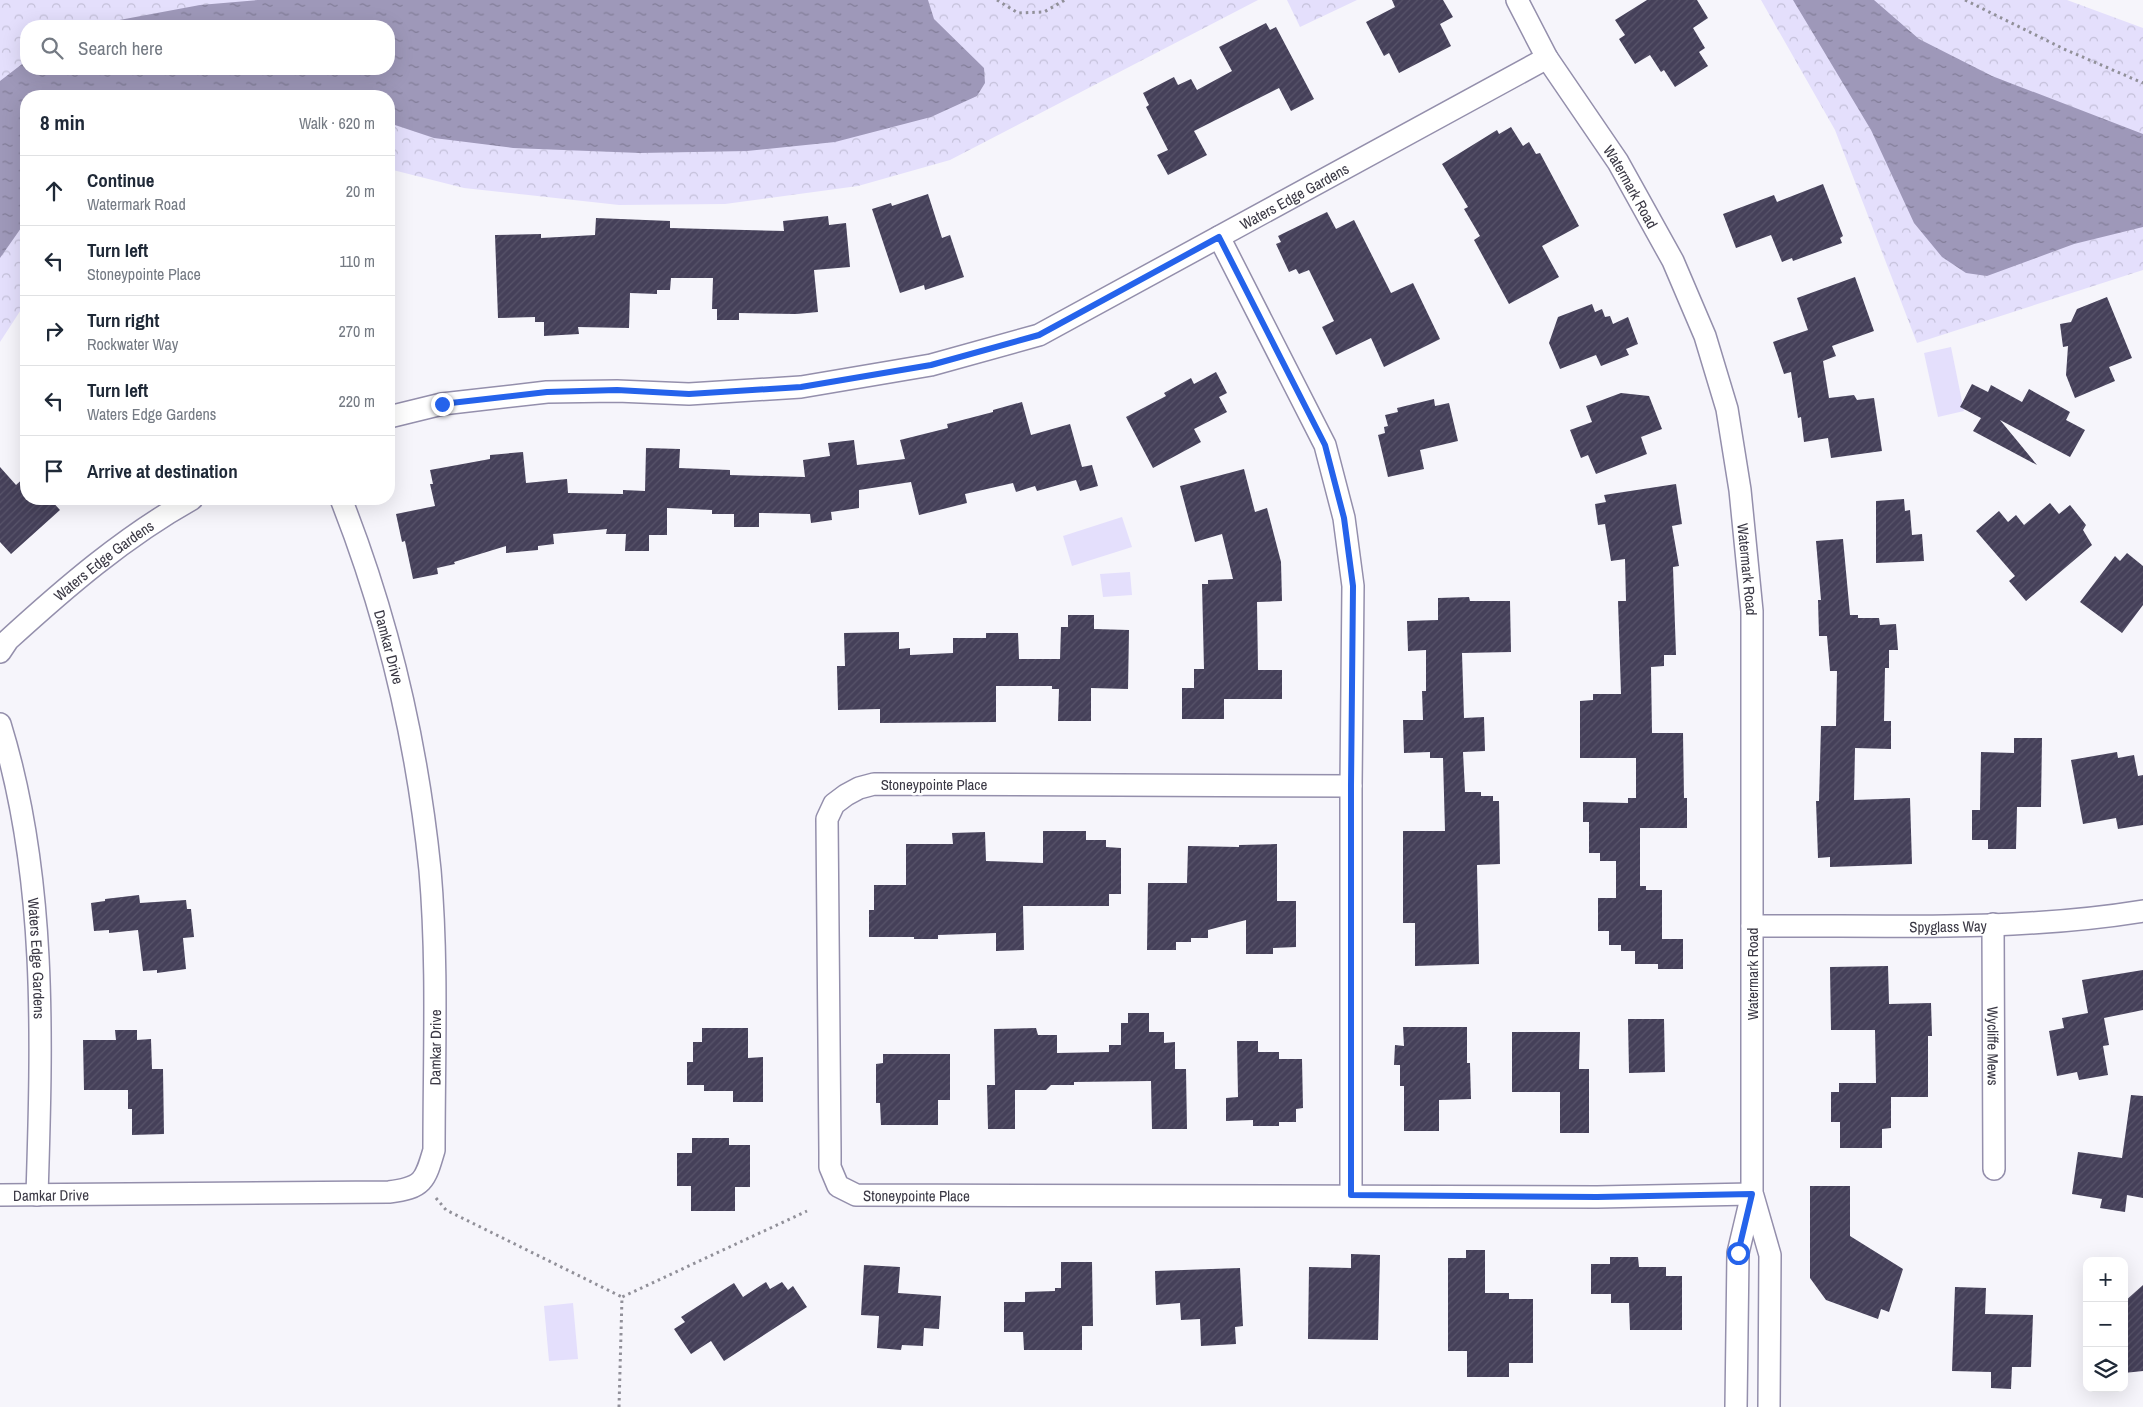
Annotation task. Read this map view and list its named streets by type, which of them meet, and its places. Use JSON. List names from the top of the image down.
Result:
{
  "streets": {
    "street": [
      "Watermark Road",
      "Waters Edge Gardens",
      "Damkar Drive",
      "Stoneypointe Place",
      "Spyglass Way",
      "Wycliffe Mews"
    ]
  },
  "crossings": [
    ["Watermark Road", "Waters Edge Gardens"],
    ["Watermark Road", "Stoneypointe Place"],
    ["Watermark Road", "Spyglass Way"],
    ["Waters Edge Gardens", "Damkar Drive"],
    ["Spyglass Way", "Wycliffe Mews"]
  ],
  "page": {
    "search": "Search here",
    "heading": ["8 min", "Walk · 620 m"],
    "list": [
      ["Continue", "Watermark Road", "20 m"],
      ["Turn left", "Stoneypointe Place", "110 m"],
      ["Turn right", "Rockwater Way", "270 m"],
      ["Turn left", "Waters Edge Gardens", "220 m"],
      "Arrive at destination"
    ],
    "map_buttons": ["+", "−"]
  }
}
